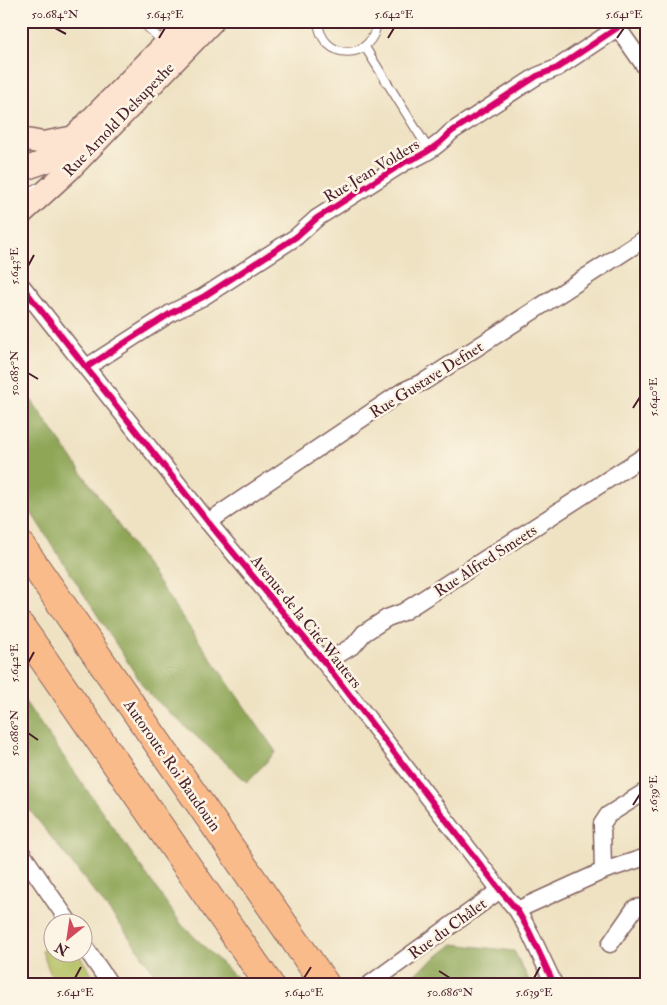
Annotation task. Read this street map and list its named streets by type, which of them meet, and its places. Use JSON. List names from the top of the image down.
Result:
{
  "streets": {
    "highway": ["Autoroute Roi Baudouin"],
    "street": [
      "Rue Arnold Delsupexhe",
      "Rue Jean Volders",
      "Rue Gustave Defnet",
      "Rue Alfred Smeets",
      "Avenue de la Cité Wauters",
      "Rue du Châlet"
    ]
  },
  "crossings": [
    ["Rue Jean Volders", "Avenue de la Cité Wauters"],
    ["Rue Gustave Defnet", "Avenue de la Cité Wauters"],
    ["Rue Alfred Smeets", "Avenue de la Cité Wauters"],
    ["Avenue de la Cité Wauters", "Rue du Châlet"]
  ],
  "north": "bottom left",
  "coordinates": [
    "50.684°N",
    "5.643°E",
    "5.642°E",
    "5.641°E",
    "50.685°N",
    "5.640°E",
    "50.686°N",
    "5.639°E"
  ]
}
